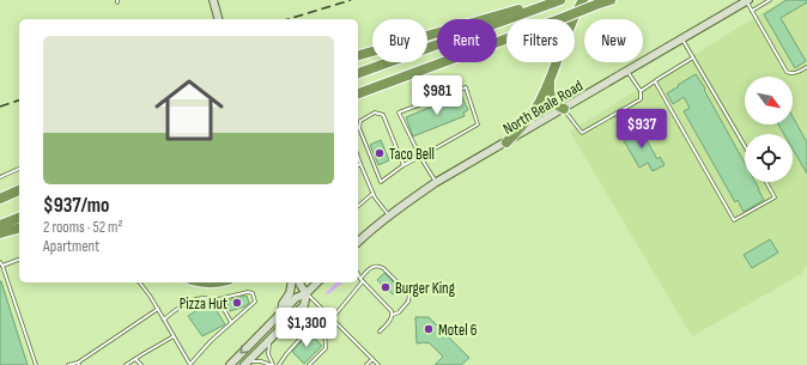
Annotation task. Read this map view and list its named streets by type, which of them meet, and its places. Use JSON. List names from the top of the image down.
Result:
{
  "streets": {
    "main road": ["North Beale Road"]
  },
  "places": [
    "Taco Bell",
    "Burger King",
    "Pizza Hut",
    "Motel 6"
  ],
  "north": "bottom right",
  "page": {
    "chip": [
      "Buy",
      "Rent",
      "Filters",
      "New"
    ],
    "list": [
      {
        "name": "$937/mo",
        "note": "2 rooms · 52 m² · Apartment"
      }
    ],
    "price": ["$981", "$937", "$1,300"]
  }
}
